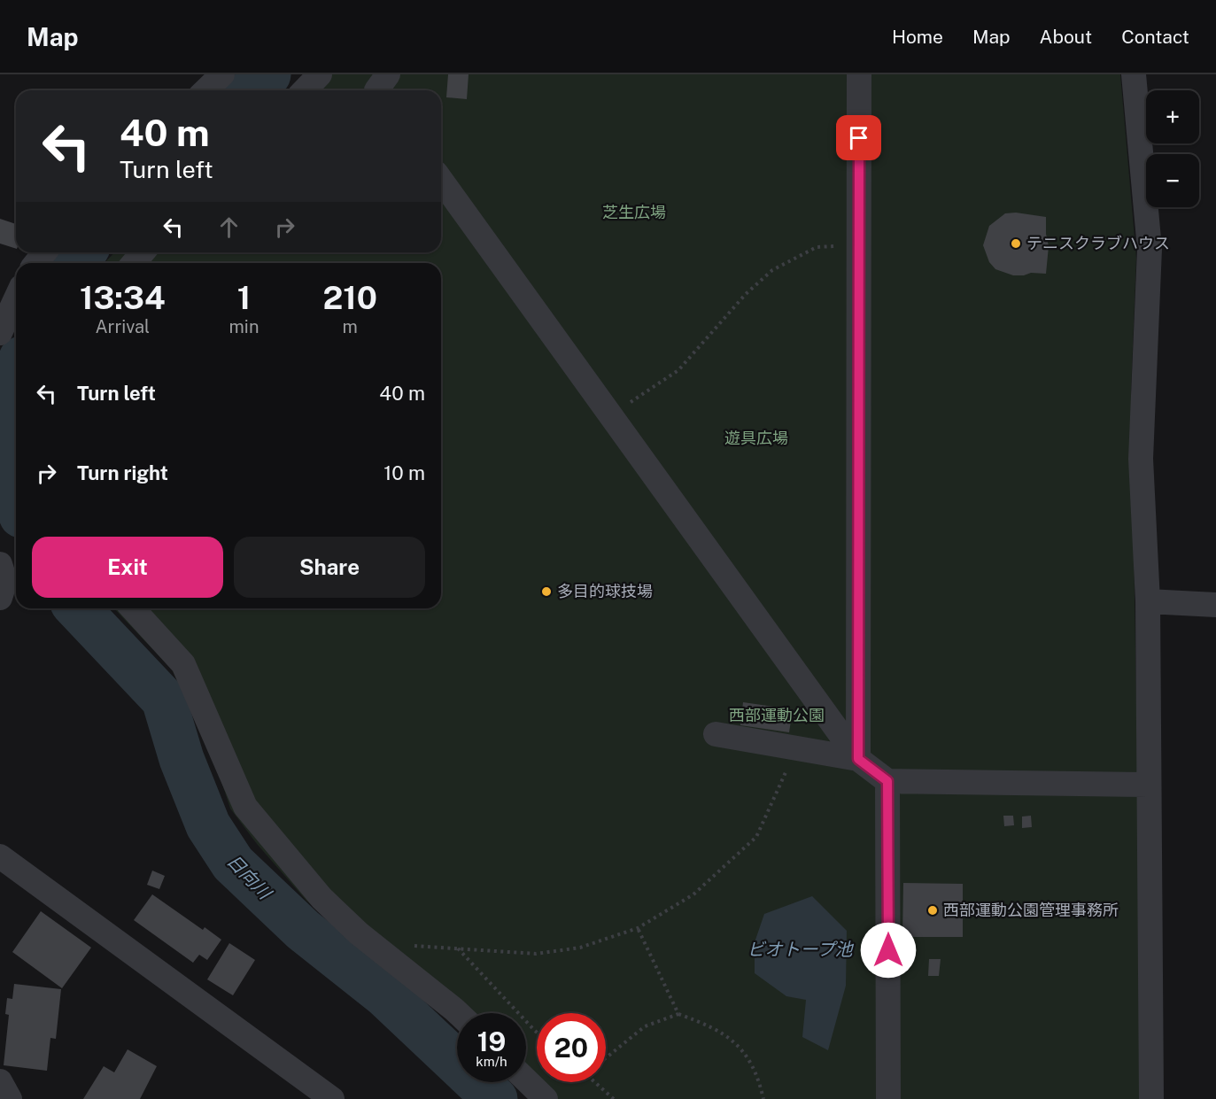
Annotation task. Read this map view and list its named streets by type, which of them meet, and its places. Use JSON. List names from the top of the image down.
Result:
{
  "water": ["日向川", "ビオトープ池"],
  "parks": ["芝生広場", "遊具広場", "西部運動公園"],
  "places": ["テニスクラブハウス", "多目的球技場", "西部運動公園管理事務所"],
  "page": {
    "header": "Map",
    "nav": [
      "Home",
      "Map",
      "About",
      "Contact"
    ],
    "map_buttons": ["+", "−"],
    "turn": ["40 m", "Turn left"],
    "eta": [
      "13:34",
      "Arrival",
      "1",
      "min",
      "210",
      "m"
    ],
    "list": [
      {
        "name": "Turn left",
        "value": "40 m"
      },
      {
        "name": "Turn right",
        "value": "10 m"
      }
    ],
    "buttons": ["Exit", "Share"],
    "speed": "19 km/h",
    "limit": "20"
  }
}
